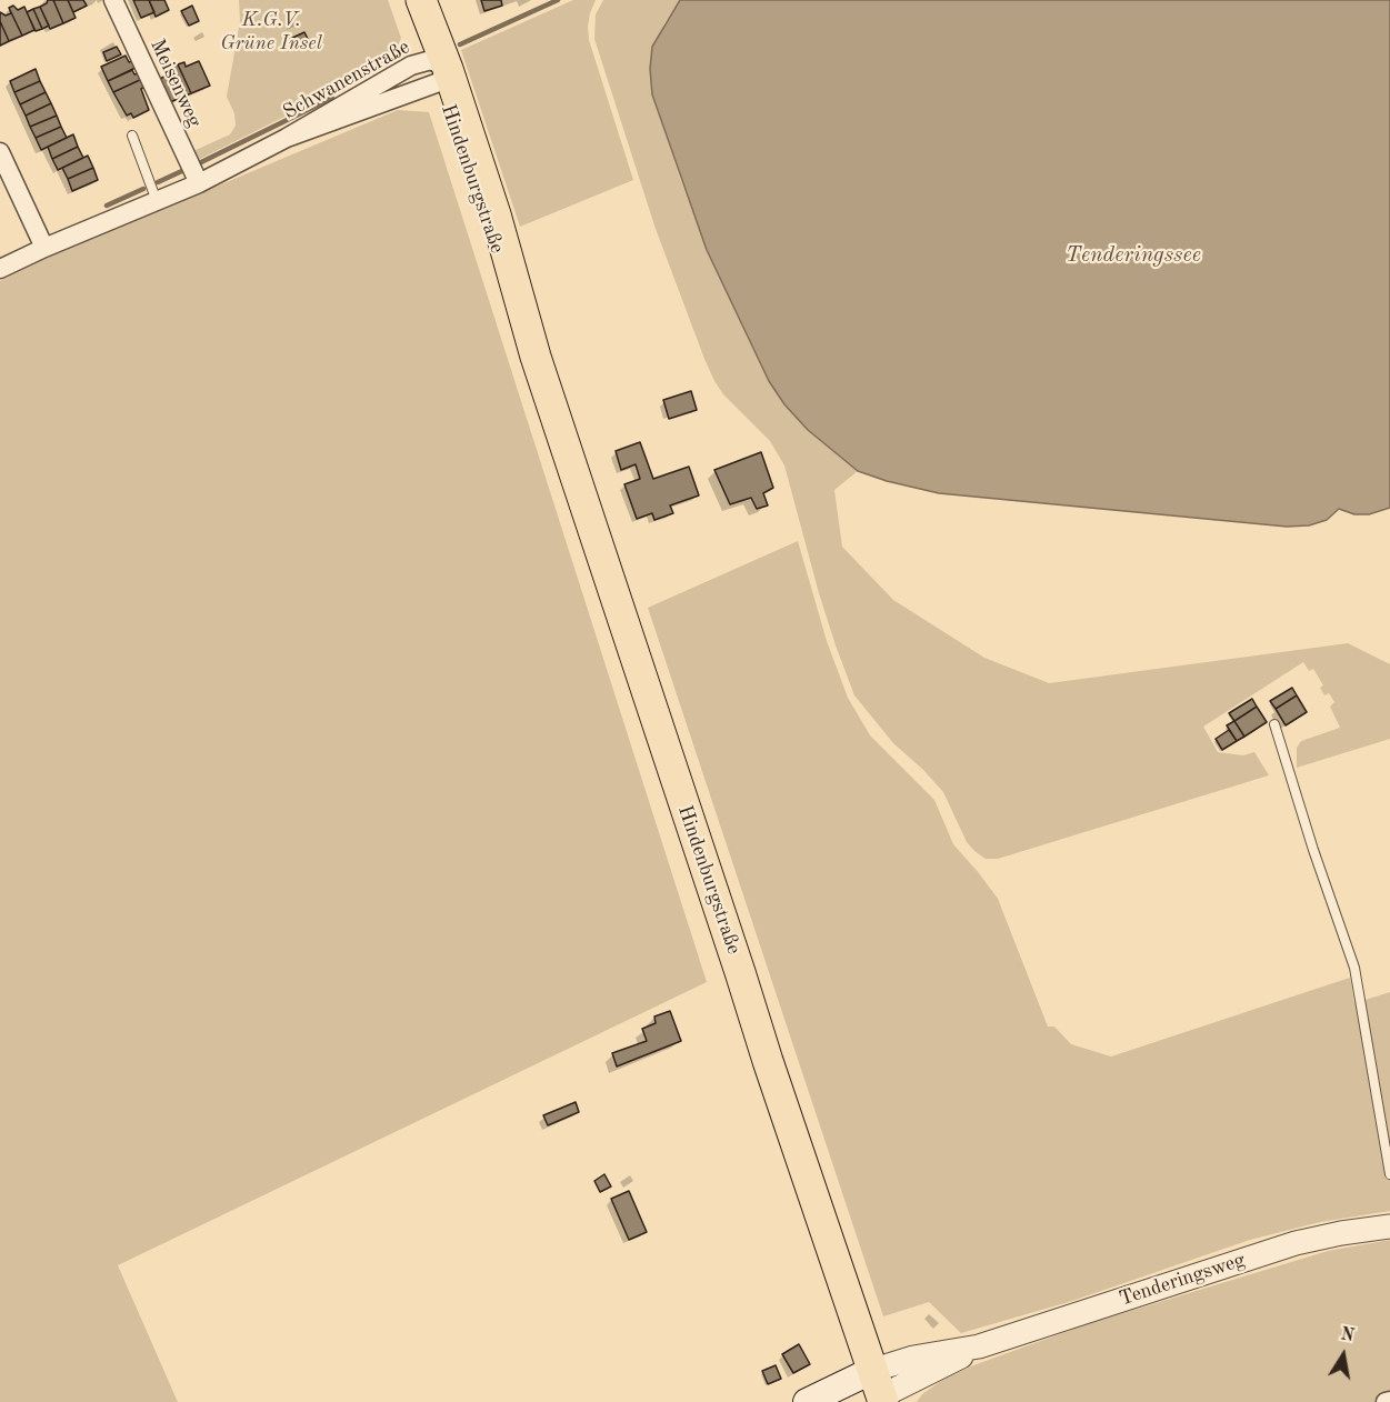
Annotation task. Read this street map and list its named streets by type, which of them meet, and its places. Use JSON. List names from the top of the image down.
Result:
{
  "streets": {
    "main road": ["Hindenburgstraße"],
    "street": ["Schwanenstraße", "Meisenweg", "Tenderingsweg"]
  },
  "crossings": [
    ["Schwanenstraße", "Meisenweg"],
    ["Schwanenstraße", "Hindenburgstraße"],
    ["Hindenburgstraße", "Tenderingsweg"]
  ],
  "water": ["Tenderingssee"],
  "parks": ["K.G.V. Grüne Insel"],
  "north": "top"
}
